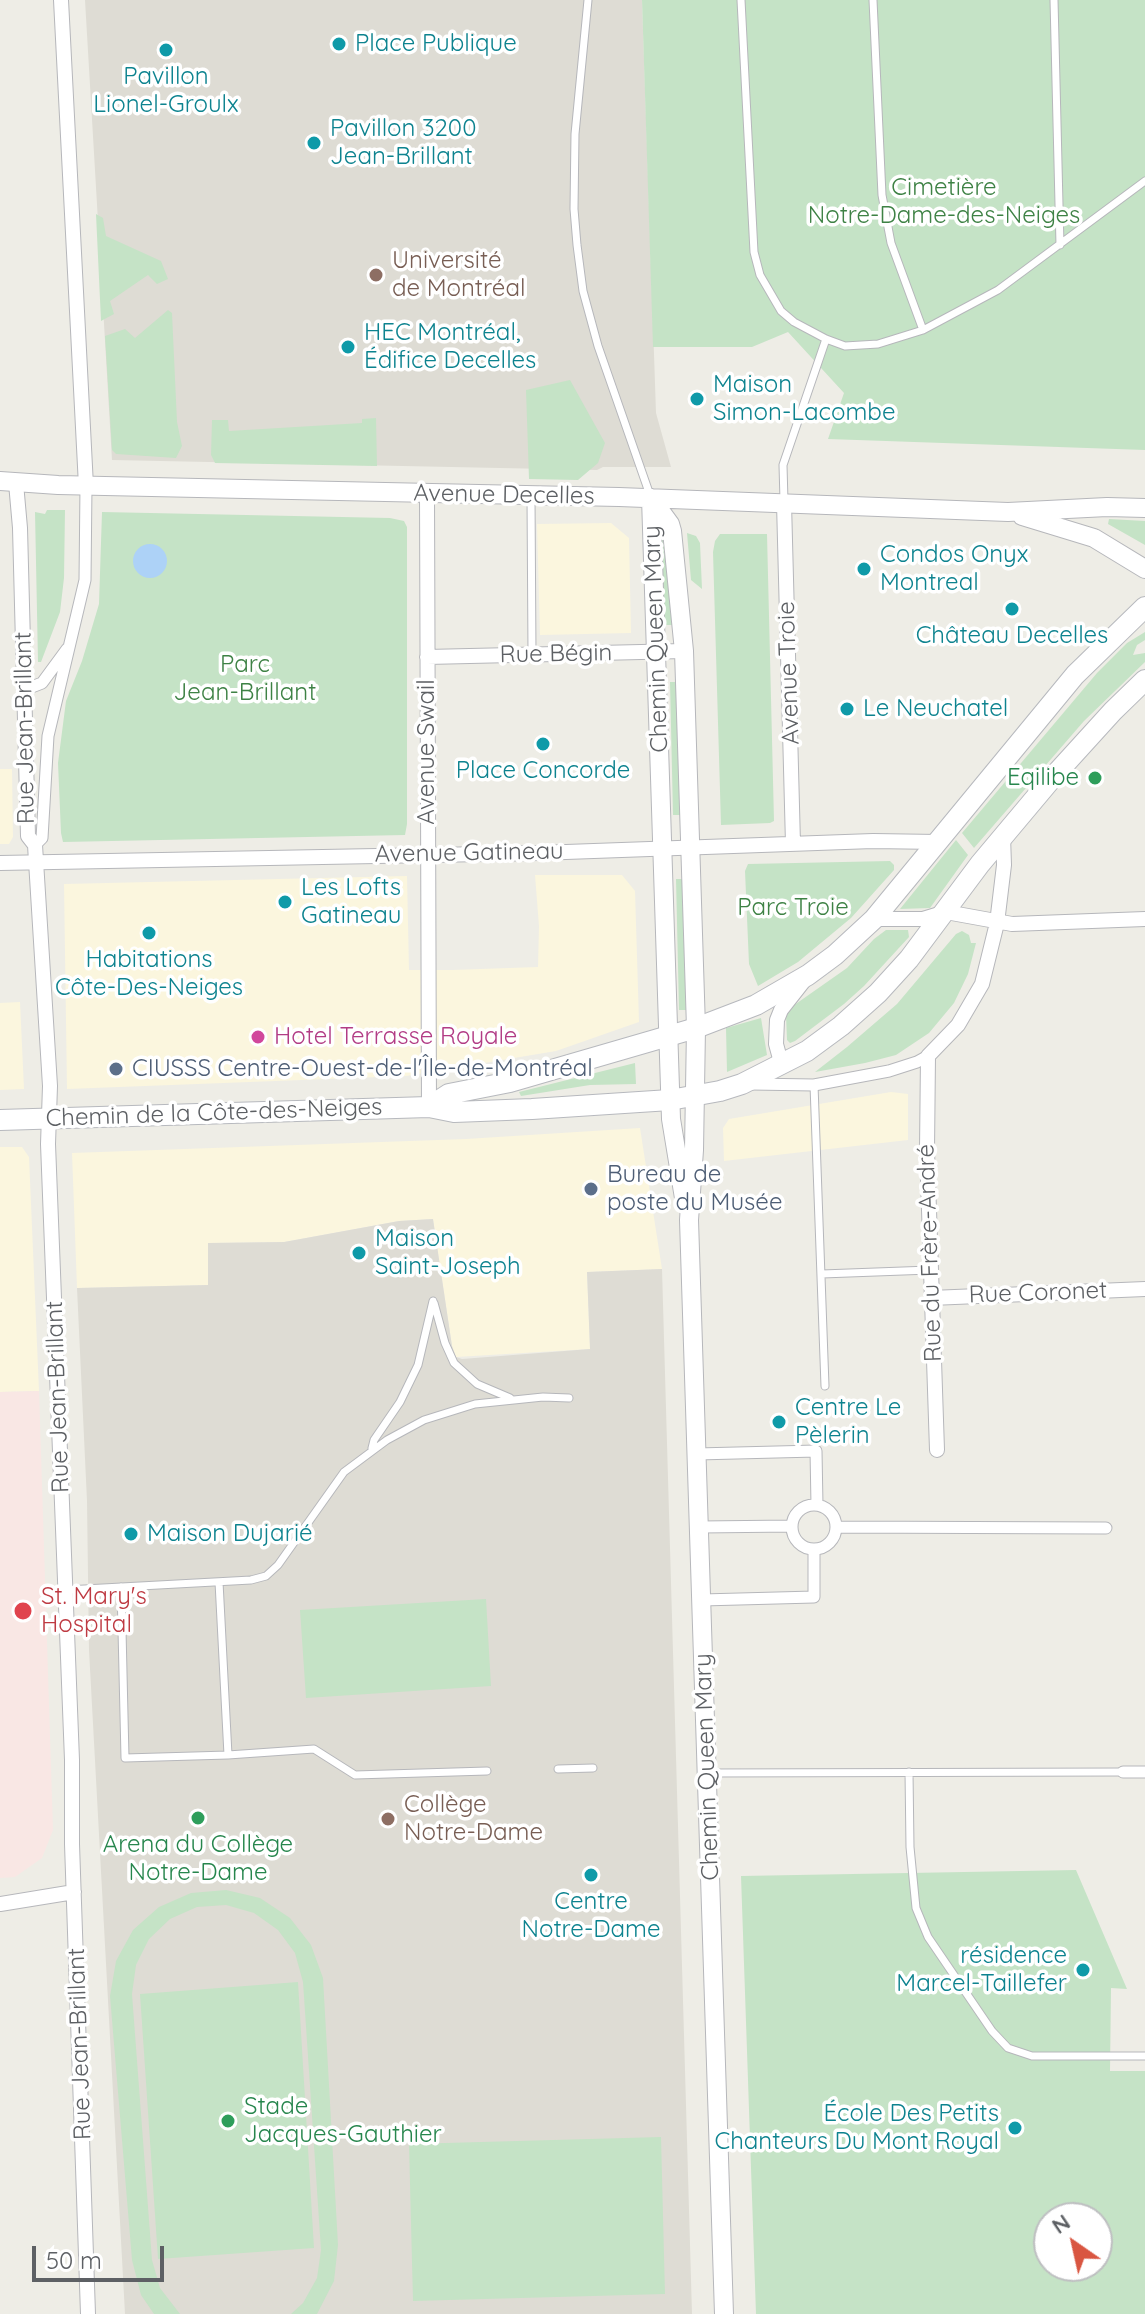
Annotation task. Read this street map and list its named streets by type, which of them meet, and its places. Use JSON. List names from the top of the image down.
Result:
{
  "streets": {
    "main road": ["Chemin de la Côte-des-Neiges"],
    "street": [
      "Avenue Decelles",
      "Chemin Queen Mary",
      "Rue Bégin",
      "Avenue Troie",
      "Rue Jean-Brillant",
      "Avenue Swail",
      "Avenue Gatineau",
      "Rue du Frère-André",
      "Rue Coronet"
    ]
  },
  "crossings": [
    ["Avenue Decelles", "Chemin Queen Mary"],
    ["Avenue Decelles", "Avenue Troie"],
    ["Avenue Decelles", "Rue Jean-Brillant"],
    ["Avenue Decelles", "Avenue Swail"],
    ["Chemin Queen Mary", "Rue Bégin"],
    ["Chemin Queen Mary", "Avenue Gatineau"],
    ["Chemin Queen Mary", "Chemin de la Côte-des-Neiges"],
    ["Rue Bégin", "Avenue Swail"],
    ["Avenue Troie", "Avenue Gatineau"],
    ["Rue Jean-Brillant", "Avenue Gatineau"],
    ["Rue Jean-Brillant", "Chemin de la Côte-des-Neiges"],
    ["Avenue Swail", "Avenue Gatineau"],
    ["Avenue Swail", "Chemin de la Côte-des-Neiges"],
    ["Avenue Gatineau", "Chemin de la Côte-des-Neiges"],
    ["Chemin de la Côte-des-Neiges", "Rue du Frère-André"],
    ["Rue du Frère-André", "Rue Coronet"]
  ],
  "parks": ["Cimetière Notre-Dame-des-Neiges", "Parc Jean-Brillant", "Parc Troie"],
  "places": [
    "Place Publique",
    "Pavillon Lionel-Groulx",
    "Pavillon 3200 Jean-Brillant",
    "Université de Montréal",
    "HEC Montréal, Édifice Decelles",
    "Maison Simon-Lacombe",
    "Condos Onyx Montreal",
    "Château Decelles",
    "Le Neuchatel",
    "Place Concorde",
    "Eqilibe",
    "Les Lofts Gatineau",
    "Habitations Côte-Des-Neiges",
    "Hotel Terrasse Royale",
    "CIUSSS Centre-Ouest-de-l'Île-de-Montréal",
    "Bureau de poste du Musée",
    "Maison Saint-Joseph",
    "Centre Le Pèlerin",
    "Maison Dujarié",
    "St. Mary's Hospital",
    "Arena du Collège Notre-Dame",
    "Collège Notre-Dame",
    "Centre Notre-Dame",
    "résidence Marcel-Taillefer",
    "Stade Jacques-Gauthier",
    "École Des Petits Chanteurs Du Mont Royal"
  ],
  "scale_bar": "50 m",
  "north": "top left"
}
